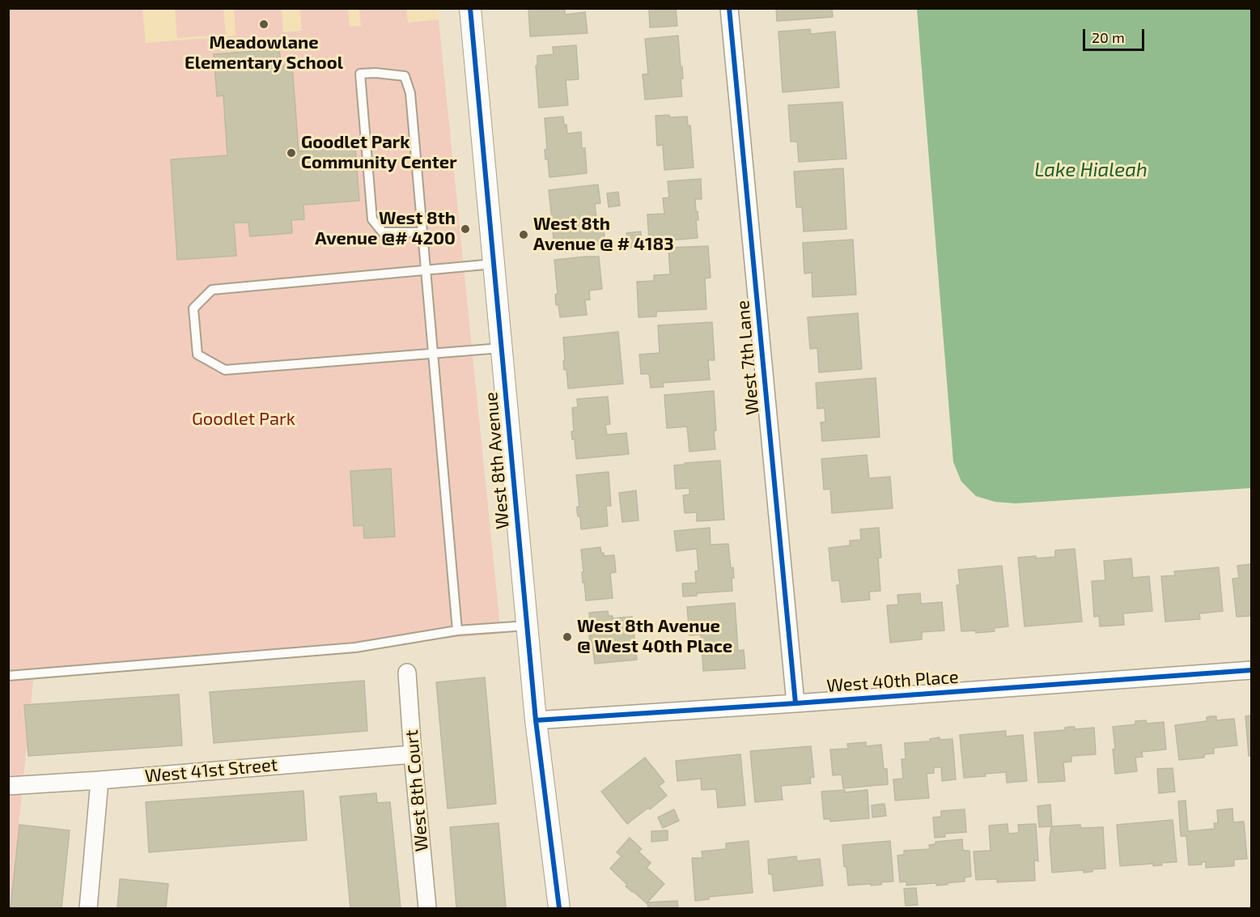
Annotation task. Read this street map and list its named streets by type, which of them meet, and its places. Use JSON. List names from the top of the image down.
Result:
{
  "streets": {
    "street": [
      "West 7th Lane",
      "West 8th Avenue",
      "West 40th Place",
      "West 41st Street",
      "West 8th Court"
    ]
  },
  "crossings": [
    ["West 7th Lane", "West 40th Place"],
    ["West 8th Avenue", "West 40th Place"],
    ["West 41st Street", "West 8th Court"]
  ],
  "water": ["Lake Hialeah"],
  "parks": ["Goodlet Park"],
  "places": [
    "Meadowlane Elementary School",
    "Goodlet Park Community Center",
    "West 8th Avenue @# 4200",
    "West 8th Avenue @ # 4183",
    "West 8th Avenue @ West 40th Place"
  ],
  "scale_bar": "20 m"
}
